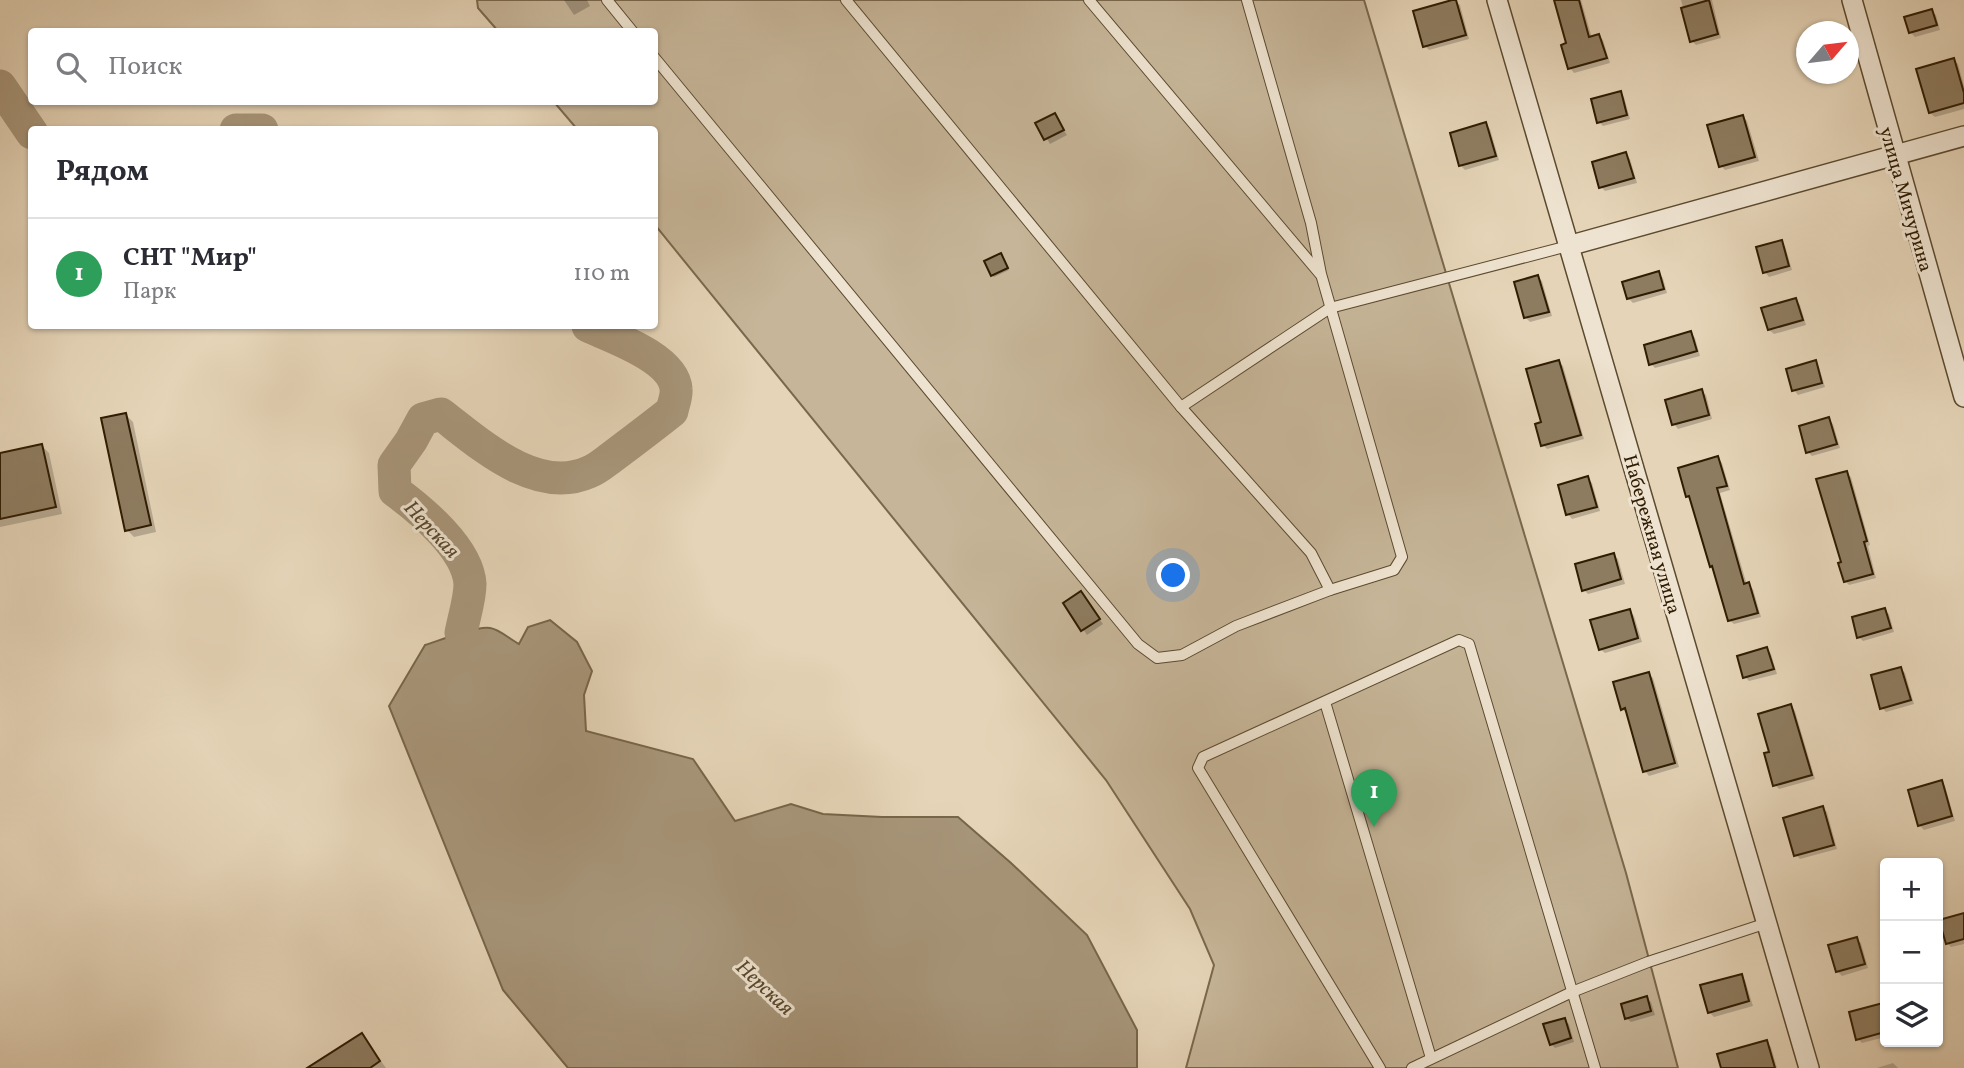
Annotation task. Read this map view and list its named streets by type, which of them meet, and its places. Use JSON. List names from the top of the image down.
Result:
{
  "streets": {
    "street": ["улица Мичурина", "Набережная улица"]
  },
  "water": ["Нерская"],
  "north": "top right",
  "page": {
    "search": "Поиск",
    "heading": "Рядом",
    "list": [
      {
        "mark": "1",
        "name": "СНТ \"Мир\"",
        "note": "Парк",
        "value": "110 m"
      }
    ],
    "pins": "1",
    "map_buttons": ["+", "−"]
  }
}
